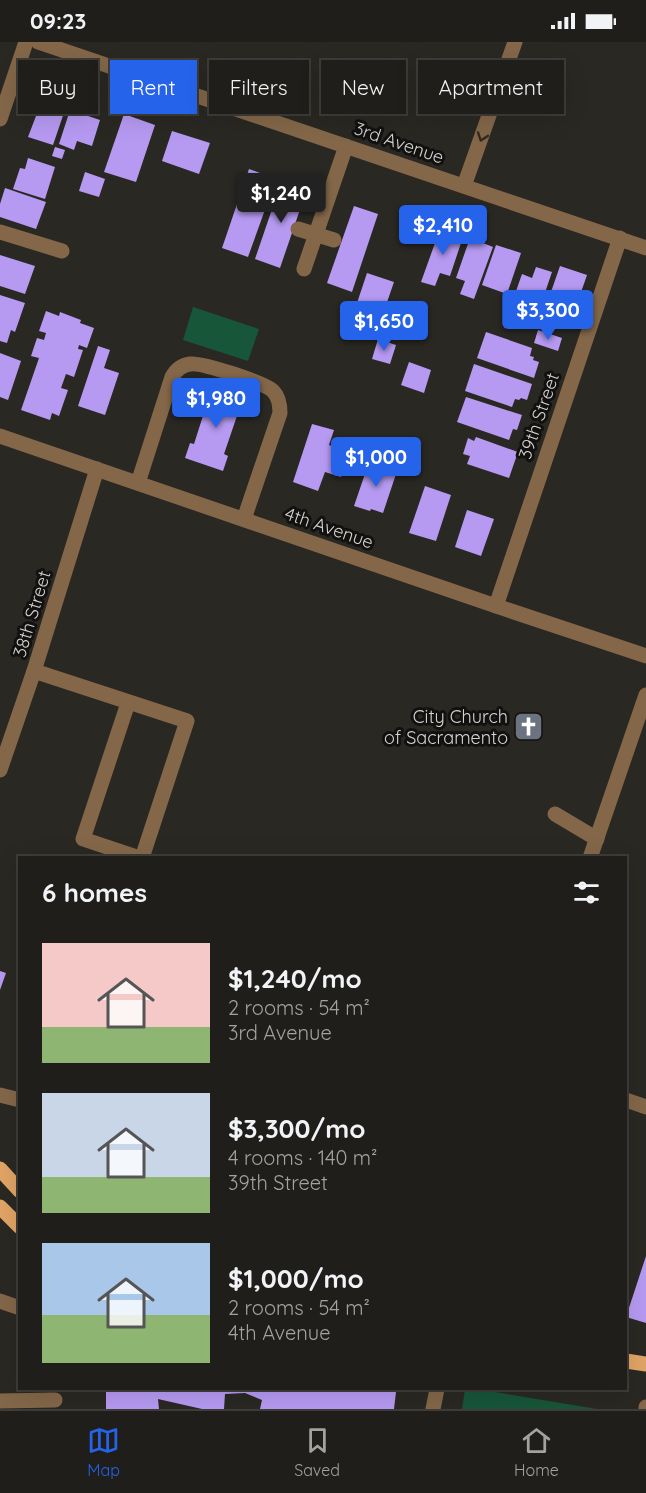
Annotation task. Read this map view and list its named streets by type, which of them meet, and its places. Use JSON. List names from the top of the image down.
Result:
{
  "streets": {
    "street": [
      "3rd Avenue",
      "39th Street",
      "4th Avenue",
      "38th Street"
    ]
  },
  "crossings": [
    ["3rd Avenue", "39th Street"],
    ["39th Street", "4th Avenue"],
    ["4th Avenue", "38th Street"]
  ],
  "places": {
    "church": ["City Church of Sacramento"]
  },
  "page": {
    "status": "09:23",
    "chip": [
      "Buy",
      "Rent",
      "Filters",
      "New",
      "Apartment"
    ],
    "price": [
      "$1,240",
      "$2,410",
      "$3,300",
      "$1,650",
      "$1,980",
      "$1,000"
    ],
    "heading": "6 homes",
    "list": [
      {
        "name": "$1,240/mo",
        "note": "2 rooms · 54 m² · 3rd Avenue"
      },
      {
        "name": "$3,300/mo",
        "note": "4 rooms · 140 m² · 39th Street"
      },
      {
        "name": "$1,000/mo",
        "note": "2 rooms · 54 m² · 4th Avenue"
      }
    ],
    "tabs": ["Map", "Saved", "Home"]
  }
}
